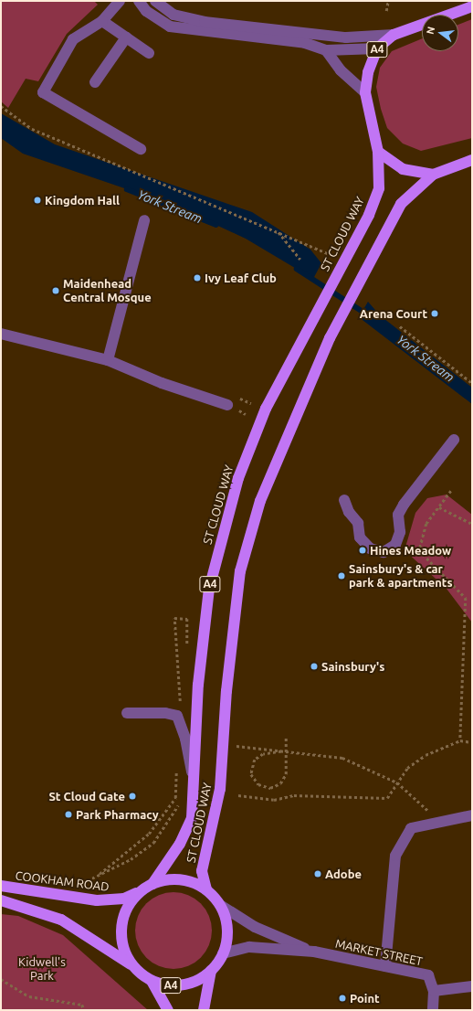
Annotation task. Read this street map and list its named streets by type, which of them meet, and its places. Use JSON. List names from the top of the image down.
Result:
{
  "streets": {
    "main road": ["A4", "ST CLOUD WAY", "COOKHAM ROAD"],
    "street": ["MARKET STREET"]
  },
  "crossings": [
    ["A4", "ST CLOUD WAY"],
    ["A4", "COOKHAM ROAD"],
    ["A4", "MARKET STREET"],
    ["ST CLOUD WAY", "COOKHAM ROAD"],
    ["ST CLOUD WAY", "MARKET STREET"],
    ["COOKHAM ROAD", "MARKET STREET"]
  ],
  "water": ["York Stream"],
  "parks": ["Kidwell's Park"],
  "places": [
    "Kingdom Hall",
    "Ivy Leaf Club",
    "Maidenhead Central Mosque",
    "Arena Court",
    "Hines Meadow",
    "Sainsbury's & car park & apartments",
    "Sainsbury's",
    "St Cloud Gate",
    "Park Pharmacy",
    "Adobe",
    "Point"
  ],
  "north": "left"
}
